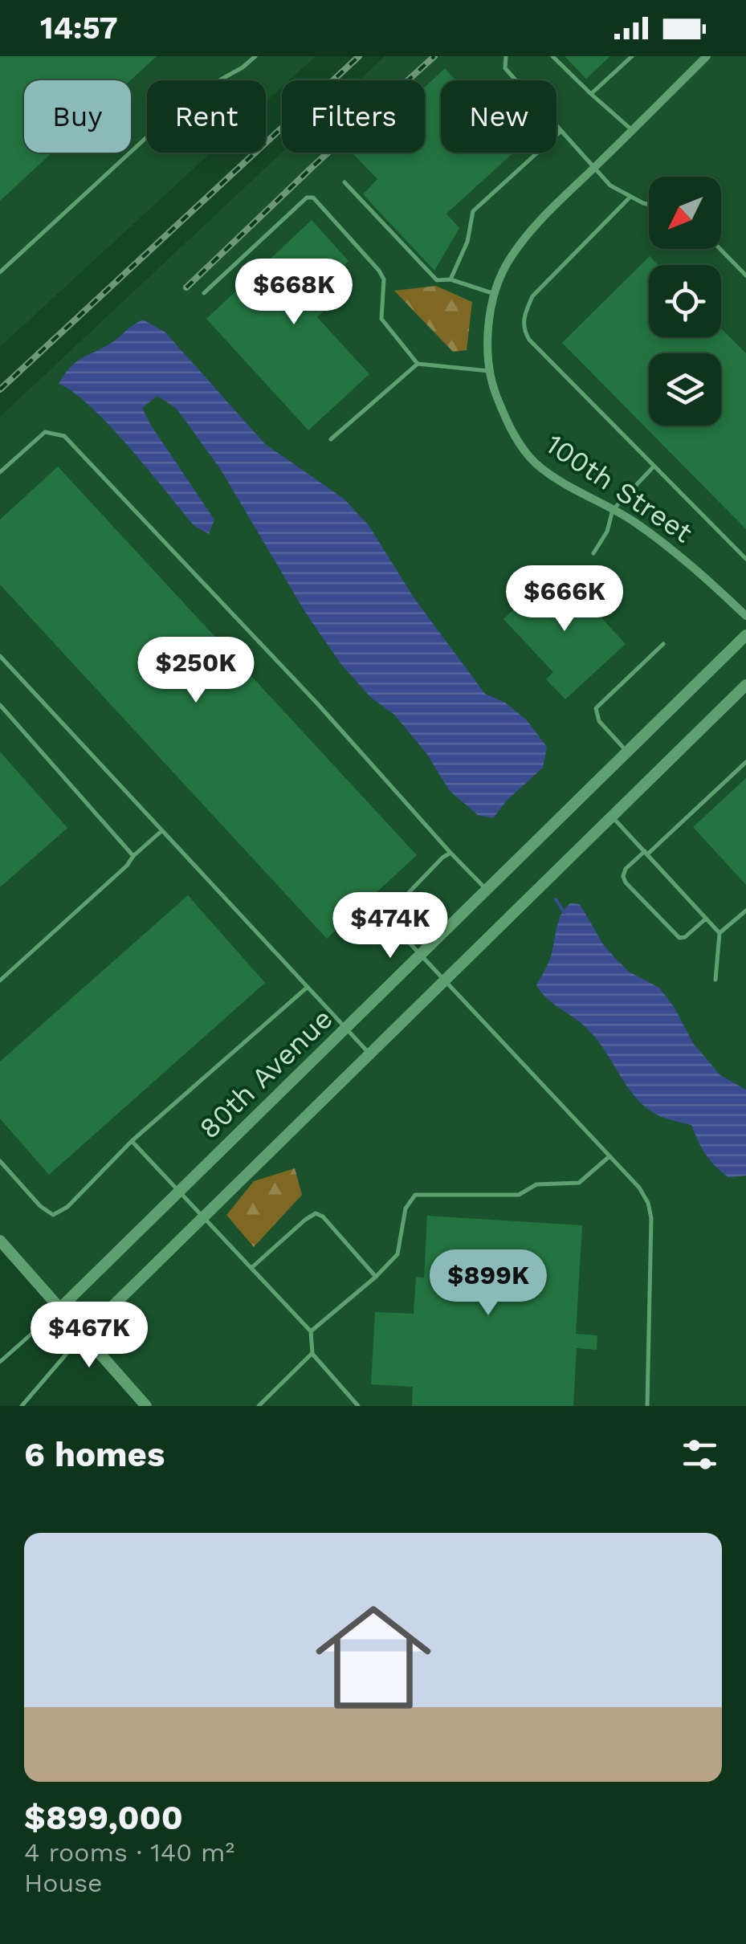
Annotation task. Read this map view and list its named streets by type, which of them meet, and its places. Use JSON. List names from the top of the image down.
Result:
{
  "streets": {
    "street": ["100th Street", "80th Avenue"]
  },
  "north": "bottom left",
  "page": {
    "status": "14:57",
    "chip": [
      "Buy",
      "Rent",
      "Filters",
      "New"
    ],
    "price": [
      "$668K",
      "$666K",
      "$250K",
      "$474K",
      "$899K",
      "$467K"
    ],
    "heading": "6 homes",
    "list": [
      {
        "name": "$899,000",
        "note": "4 rooms · 140 m² · House"
      }
    ]
  }
}
